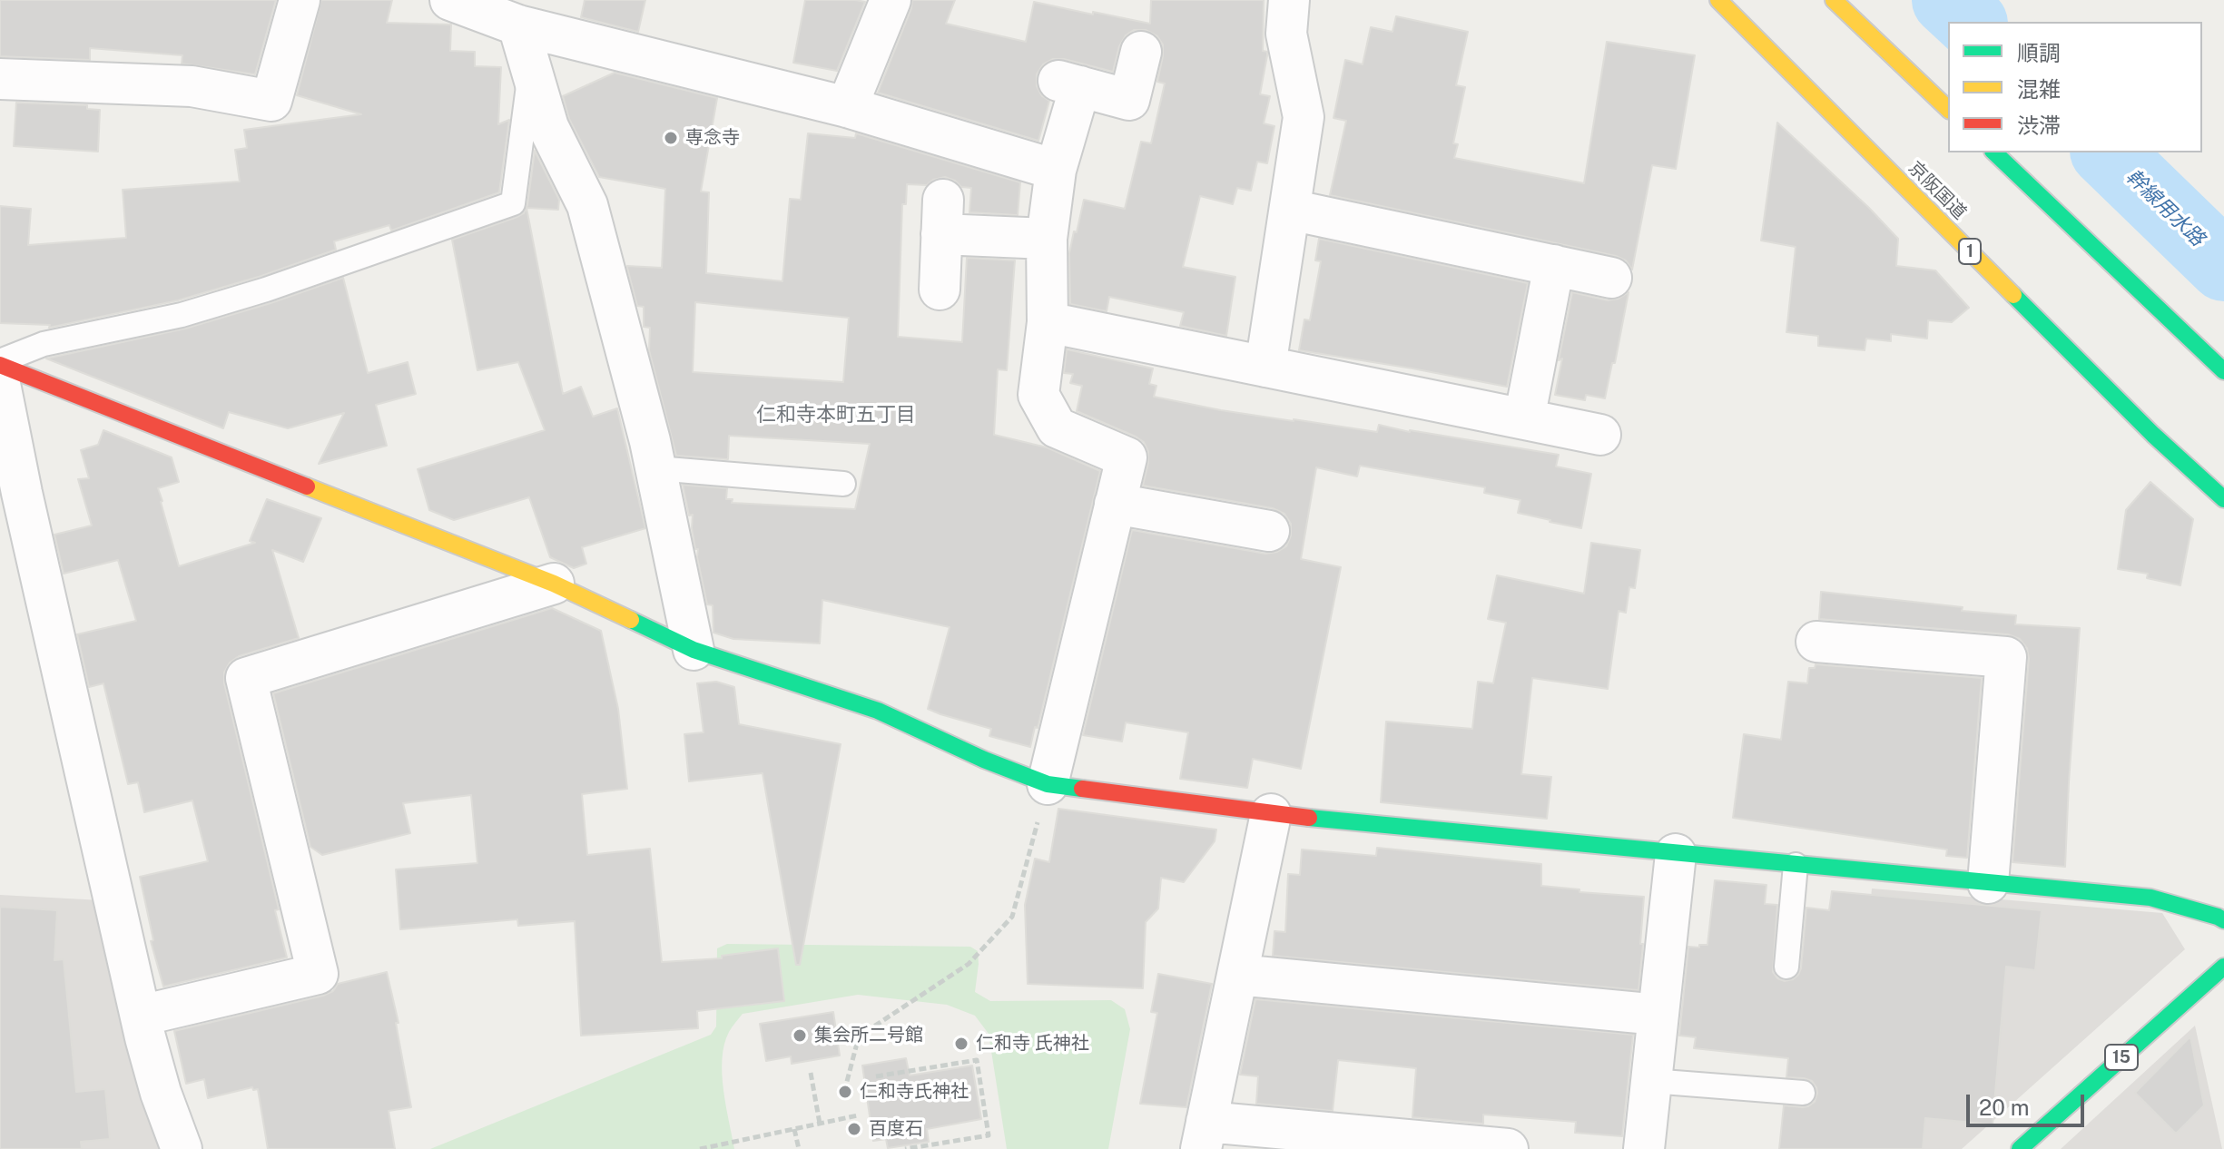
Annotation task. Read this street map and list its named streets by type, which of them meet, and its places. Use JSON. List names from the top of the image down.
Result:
{
  "streets": {
    "main road": ["京阪国道", "1", "15"]
  },
  "districts": ["仁和寺本町五丁目"],
  "water": ["幹線用水路"],
  "places": [
    "専念寺",
    "集会所二号館",
    "仁和寺 氏神社",
    "仁和寺氏神社",
    "百度石"
  ],
  "legend": ["順調", "混雑", "渋滞"],
  "scale_bar": "20 m"
}
